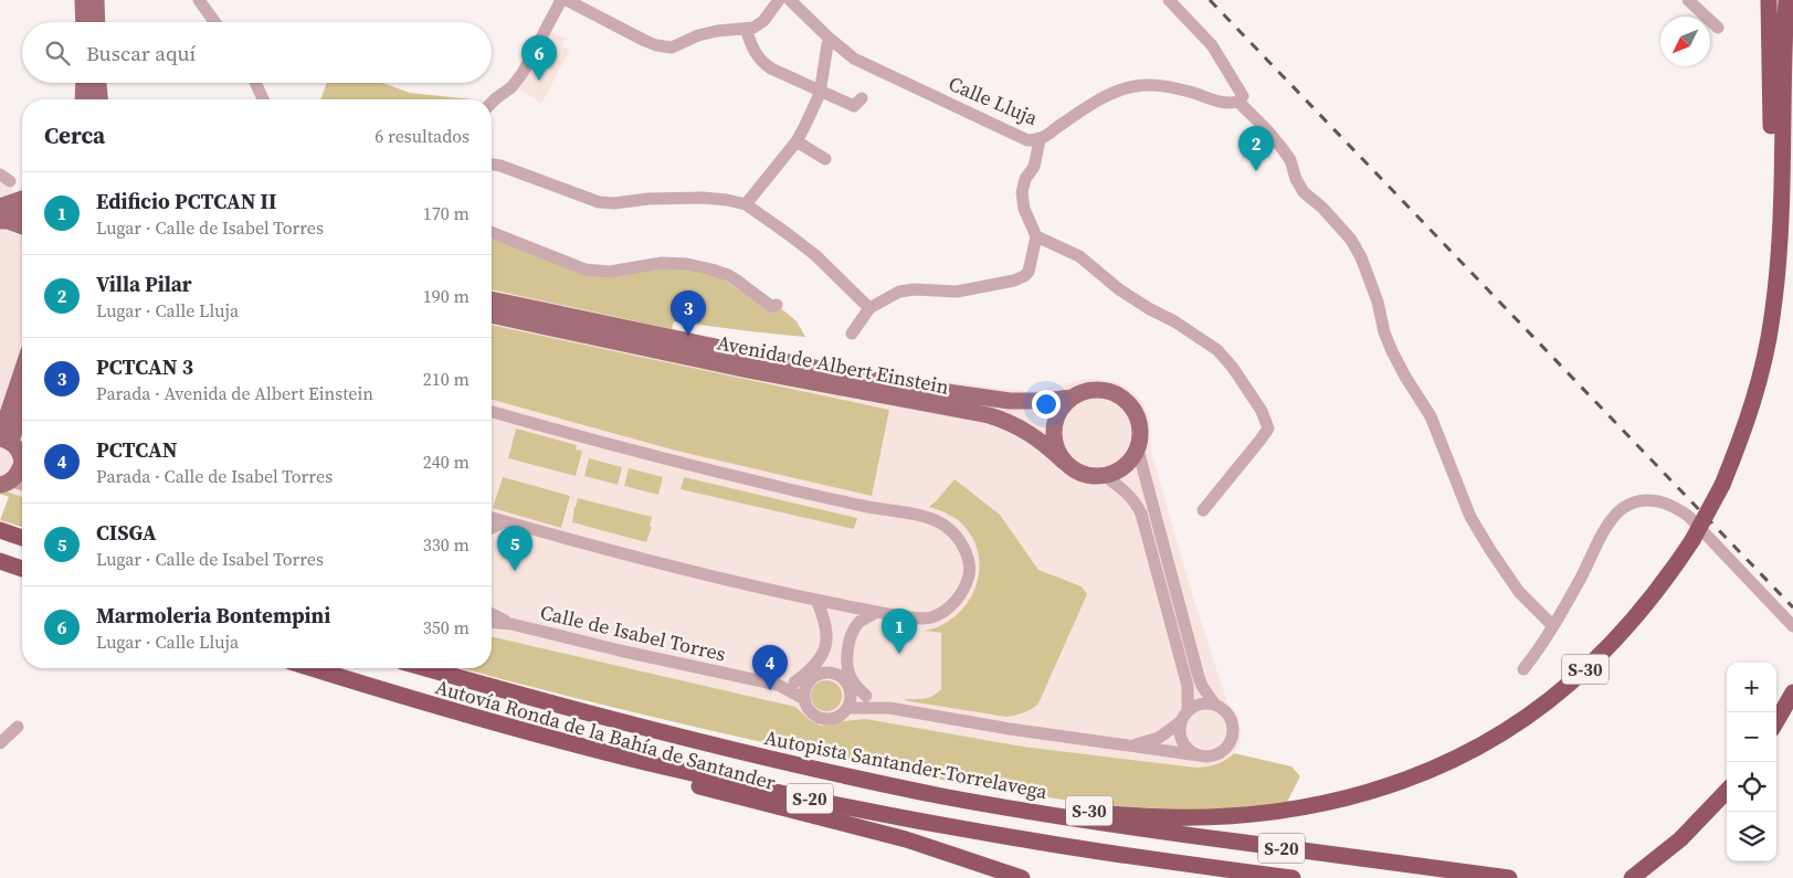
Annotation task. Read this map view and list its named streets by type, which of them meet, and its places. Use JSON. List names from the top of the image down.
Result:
{
  "streets": {
    "highway": [
      "S-30",
      "Autovía Ronda de la Bahía de Santander",
      "Autopista Santander-Torrelavega",
      "S-20"
    ],
    "main road": ["Avenida de Albert Einstein"],
    "street": ["Calle Lluja", "Calle de Isabel Torres"]
  },
  "crossings": [
    ["Autovía Ronda de la Bahía de Santander", "Autopista Santander-Torrelavega"],
    ["Autovía Ronda de la Bahía de Santander", "S-20"]
  ],
  "north": "bottom left",
  "page": {
    "search": "Buscar aquí",
    "pins": [
      "6",
      "2",
      "3",
      "5",
      "1",
      "4"
    ],
    "heading": ["Cerca", "6 resultados"],
    "list": [
      {
        "mark": "1",
        "name": "Edificio PCTCAN II",
        "note": "Lugar · Calle de Isabel Torres",
        "value": "170 m"
      },
      {
        "mark": "2",
        "name": "Villa Pilar",
        "note": "Lugar · Calle Lluja",
        "value": "190 m"
      },
      {
        "mark": "3",
        "name": "PCTCAN 3",
        "note": "Parada · Avenida de Albert Einstein",
        "value": "210 m"
      },
      {
        "mark": "4",
        "name": "PCTCAN",
        "note": "Parada · Calle de Isabel Torres",
        "value": "240 m"
      },
      {
        "mark": "5",
        "name": "CISGA",
        "note": "Lugar · Calle de Isabel Torres",
        "value": "330 m"
      },
      {
        "mark": "6",
        "name": "Marmoleria Bontempini",
        "note": "Lugar · Calle Lluja",
        "value": "350 m"
      }
    ],
    "map_buttons": ["+", "−"]
  }
}
